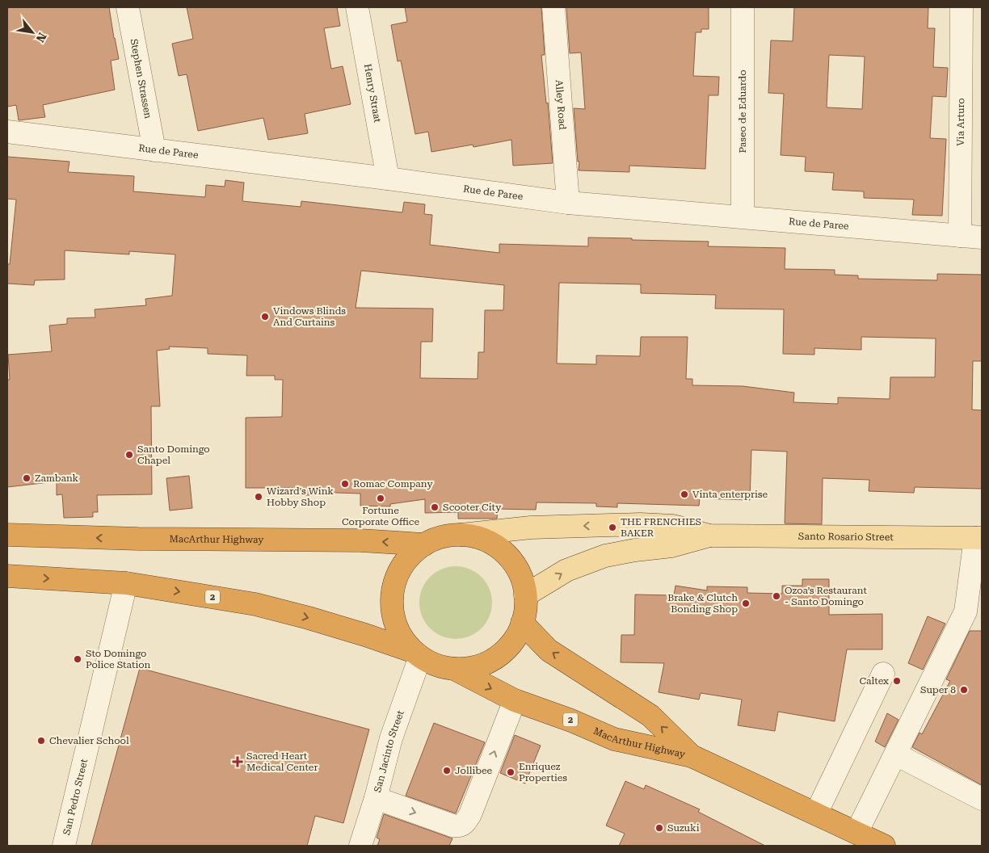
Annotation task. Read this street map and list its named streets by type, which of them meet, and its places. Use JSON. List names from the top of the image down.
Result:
{
  "streets": {
    "highway": ["MacArthur Highway", "2"],
    "main road": ["Santo Rosario Street"],
    "street": [
      "Stephen Strassen",
      "Henry Straat",
      "Alley Road",
      "Paseo de Eduardo",
      "Via Arturo",
      "Rue de Paree",
      "San Jacinto Street",
      "San Pedro Street"
    ]
  },
  "crossings": [
    ["Stephen Strassen", "Rue de Paree"],
    ["Henry Straat", "Rue de Paree"],
    ["Alley Road", "Rue de Paree"],
    ["Paseo de Eduardo", "Rue de Paree"],
    ["Via Arturo", "Rue de Paree"],
    ["Santo Rosario Street", "MacArthur Highway"],
    ["Santo Rosario Street", "2"],
    ["Santo Rosario Street", "San Jacinto Street"],
    ["MacArthur Highway", "2"],
    ["MacArthur Highway", "San Jacinto Street"],
    ["2", "San Jacinto Street"],
    ["2", "San Pedro Street"]
  ],
  "places": {
    "other": [
      "Vindows Blinds And Curtains",
      "Santo Domingo Chapel",
      "Zambank",
      "Romac Company",
      "Vinta enterprise",
      "Wizard's Wink Hobby Shop",
      "Fortune Corporate Office",
      "Scooter City",
      "THE FRENCHIES BAKER",
      "Ozoa’s Restaurant - Santo Domingo",
      "Brake & Clutch Bonding Shop",
      "Sto Domingo Police Station",
      "Caltex",
      "Super 8",
      "Chevalier School",
      "Jollibee",
      "Enriquez Properties",
      "Suzuki"
    ],
    "health": ["Sacred Heart Medical Center"]
  },
  "north": "bottom right"
}
